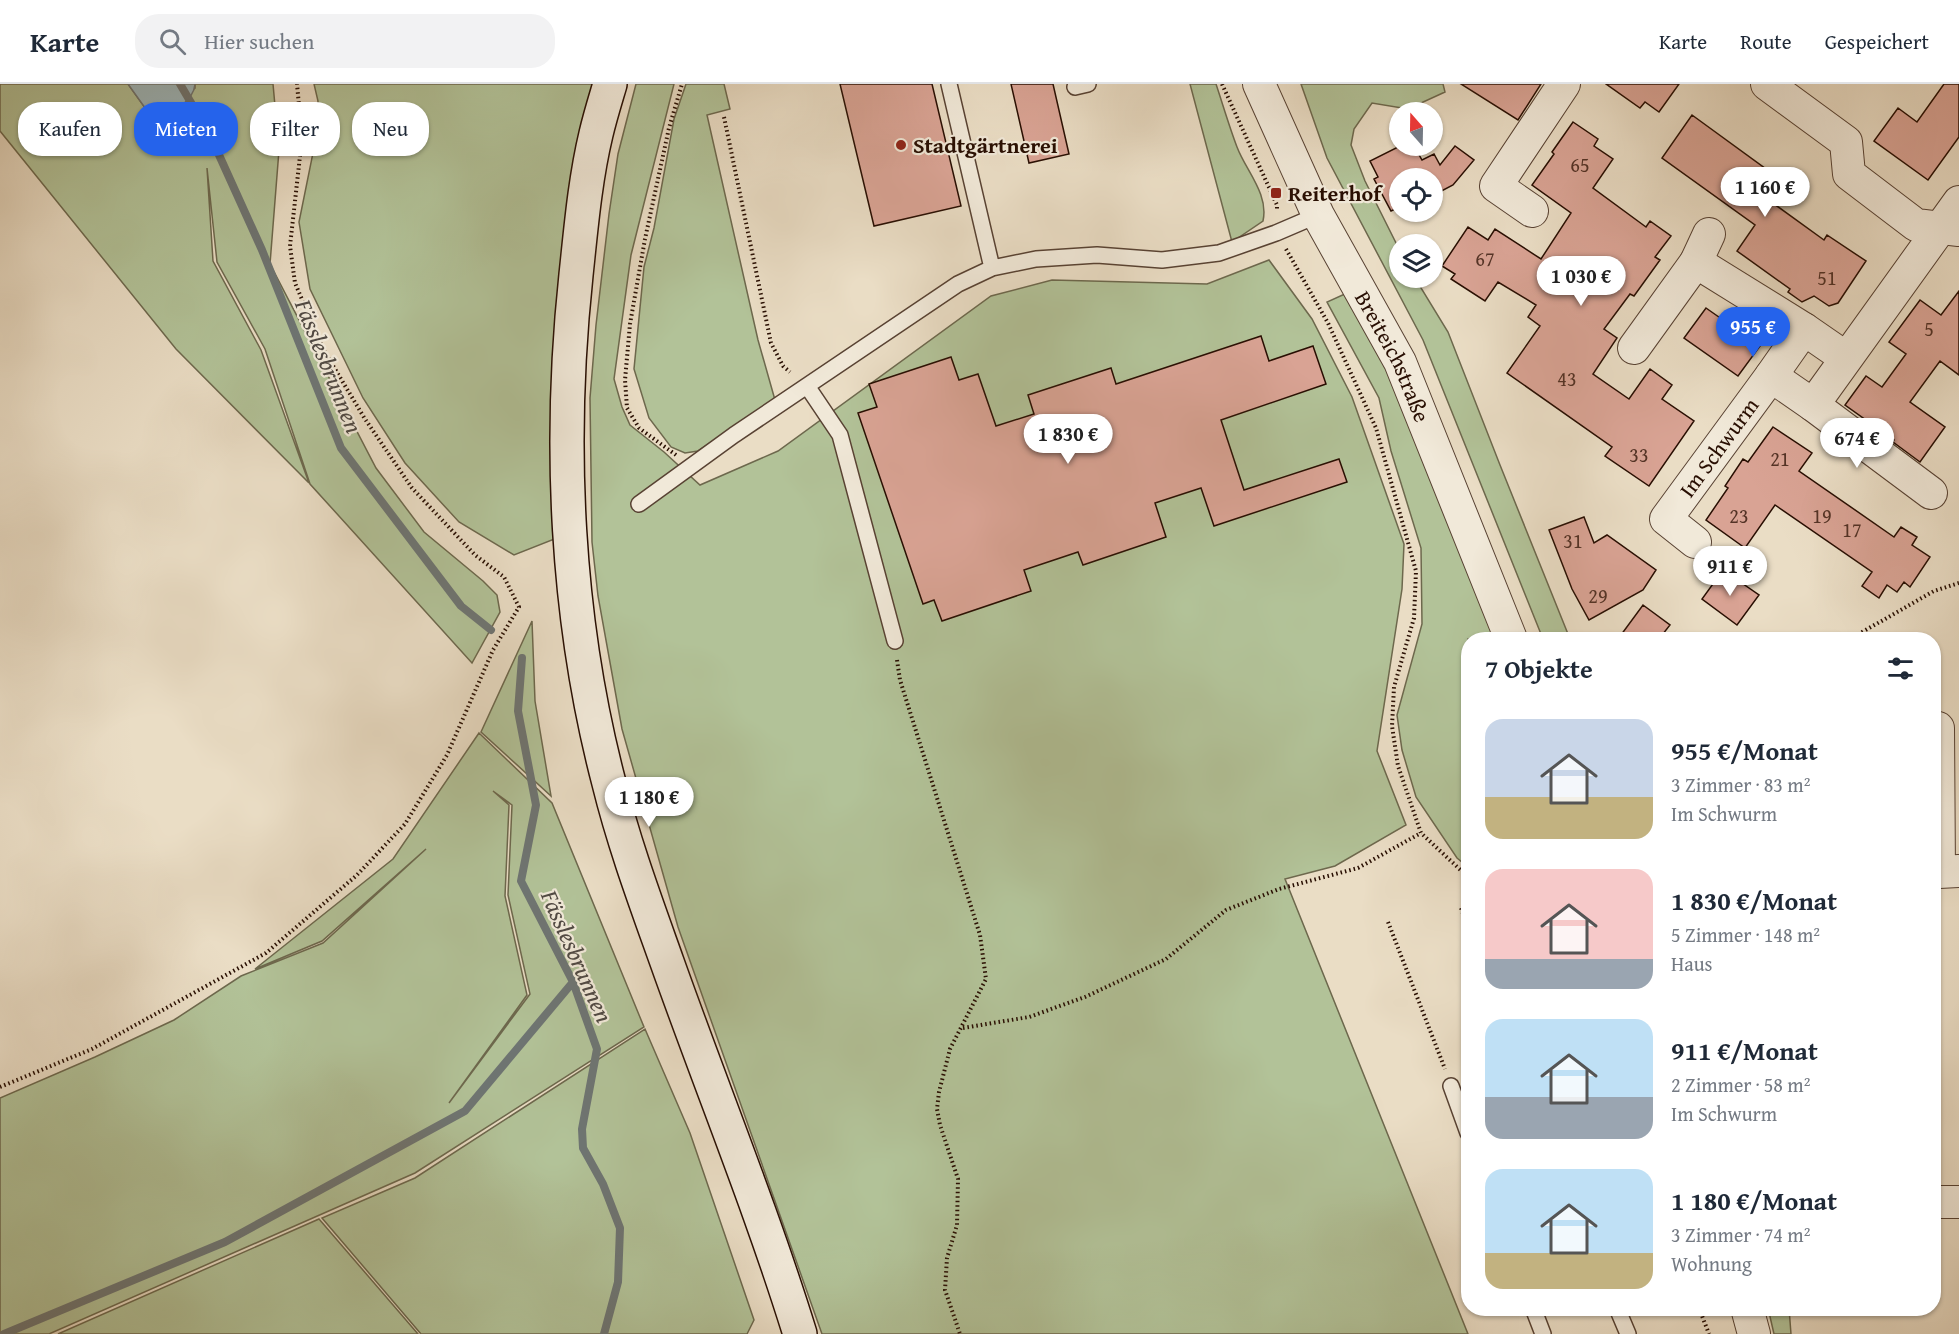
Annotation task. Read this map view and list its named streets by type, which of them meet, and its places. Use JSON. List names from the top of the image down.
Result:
{
  "streets": {
    "street": ["Breiteichstraße", "Im Schwurm"]
  },
  "water": ["Fässlesbrunnen"],
  "places": {
    "other": ["Stadtgärtnerei"],
    "transit": ["Reiterhof"]
  },
  "house_numbers": [
    "65",
    "67",
    "51",
    "5",
    "43",
    "33",
    "21",
    "23",
    "19",
    "17",
    "31",
    "29"
  ],
  "north": "top",
  "page": {
    "header": "Karte",
    "search": "Hier suchen",
    "nav": ["Karte", "Route", "Gespeichert"],
    "chip": [
      "Kaufen",
      "Mieten",
      "Filter",
      "Neu"
    ],
    "price": [
      "1 160 €",
      "1 030 €",
      "955 €",
      "1 830 €",
      "674 €",
      "911 €",
      "1 180 €"
    ],
    "heading": "7 Objekte",
    "list": [
      {
        "name": "955 €/Monat",
        "note": "3 Zimmer · 83 m² · Im Schwurm"
      },
      {
        "name": "1 830 €/Monat",
        "note": "5 Zimmer · 148 m² · Haus"
      },
      {
        "name": "911 €/Monat",
        "note": "2 Zimmer · 58 m² · Im Schwurm"
      },
      {
        "name": "1 180 €/Monat",
        "note": "3 Zimmer · 74 m² · Wohnung"
      }
    ]
  }
}
